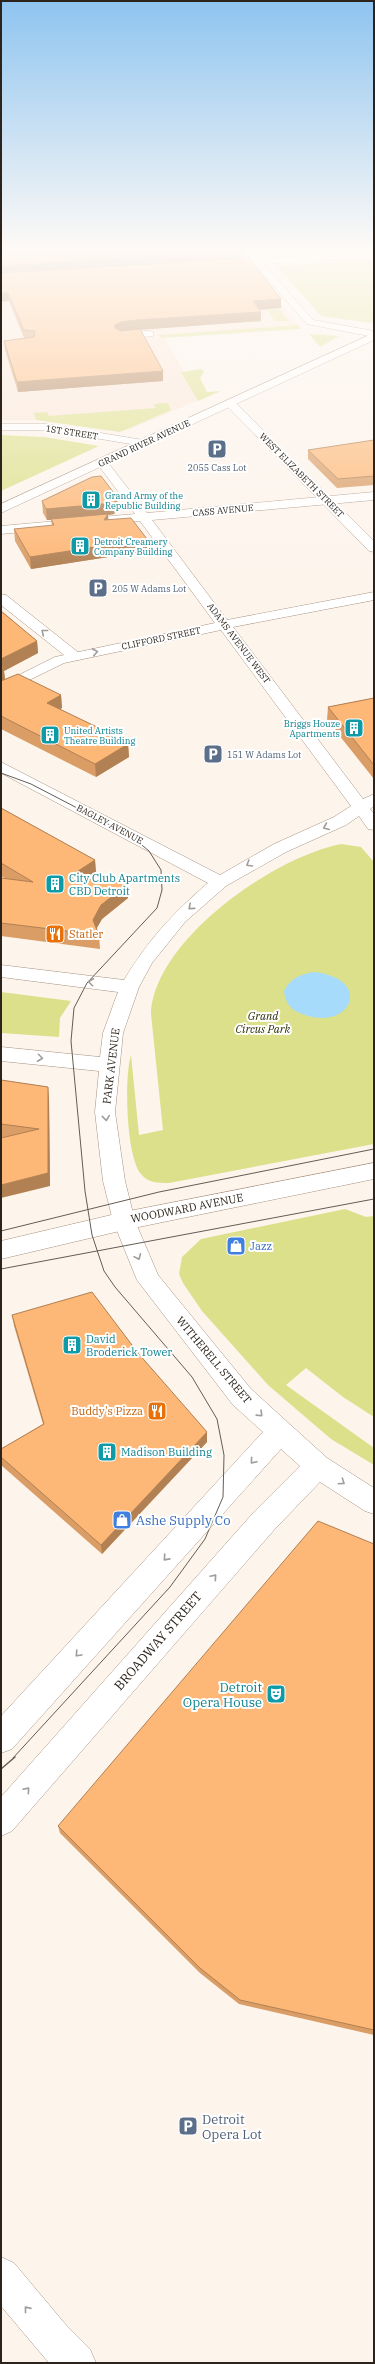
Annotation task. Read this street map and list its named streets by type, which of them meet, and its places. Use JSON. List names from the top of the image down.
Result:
{
  "streets": {
    "street": [
      "1ST STREET",
      "GRAND RIVER AVENUE",
      "WEST ELIZABETH STREET",
      "CASS AVENUE",
      "CLIFFORD STREET",
      "ADAMS AVENUE WEST",
      "BAGLEY AVENUE",
      "PARK AVENUE",
      "WOODWARD AVENUE",
      "WITHERELL STREET",
      "BROADWAY STREET"
    ]
  },
  "crossings": [
    ["1ST STREET", "GRAND RIVER AVENUE"],
    ["GRAND RIVER AVENUE", "WEST ELIZABETH STREET"],
    ["GRAND RIVER AVENUE", "ADAMS AVENUE WEST"],
    ["WEST ELIZABETH STREET", "CASS AVENUE"],
    ["CASS AVENUE", "ADAMS AVENUE WEST"],
    ["CLIFFORD STREET", "ADAMS AVENUE WEST"],
    ["ADAMS AVENUE WEST", "PARK AVENUE"],
    ["BAGLEY AVENUE", "PARK AVENUE"],
    ["PARK AVENUE", "WOODWARD AVENUE"],
    ["PARK AVENUE", "WITHERELL STREET"],
    ["WOODWARD AVENUE", "WITHERELL STREET"],
    ["WITHERELL STREET", "BROADWAY STREET"]
  ],
  "one_way": ["CLIFFORD STREET", "PARK AVENUE", "WITHERELL STREET"],
  "parks": ["Grand Circus Park"],
  "places": {
    "parking": [
      "2055 Cass Lot",
      "205 W Adams Lot",
      "151 W Adams Lot",
      "Detroit Opera Lot"
    ],
    "building": [
      "Grand Army of the Republic Building",
      "Detroit Creamery Company Building",
      "Briggs Houze Apartments",
      "United Artists Theatre Building",
      "City Club Apartments CBD Detroit",
      "David Broderick Tower",
      "Madison Building"
    ],
    "restaurant": ["Statler", "Buddy's Pizza"],
    "shop": ["Jazz", "Ashe Supply Co"],
    "theatre": ["Detroit Opera House"]
  }
}
